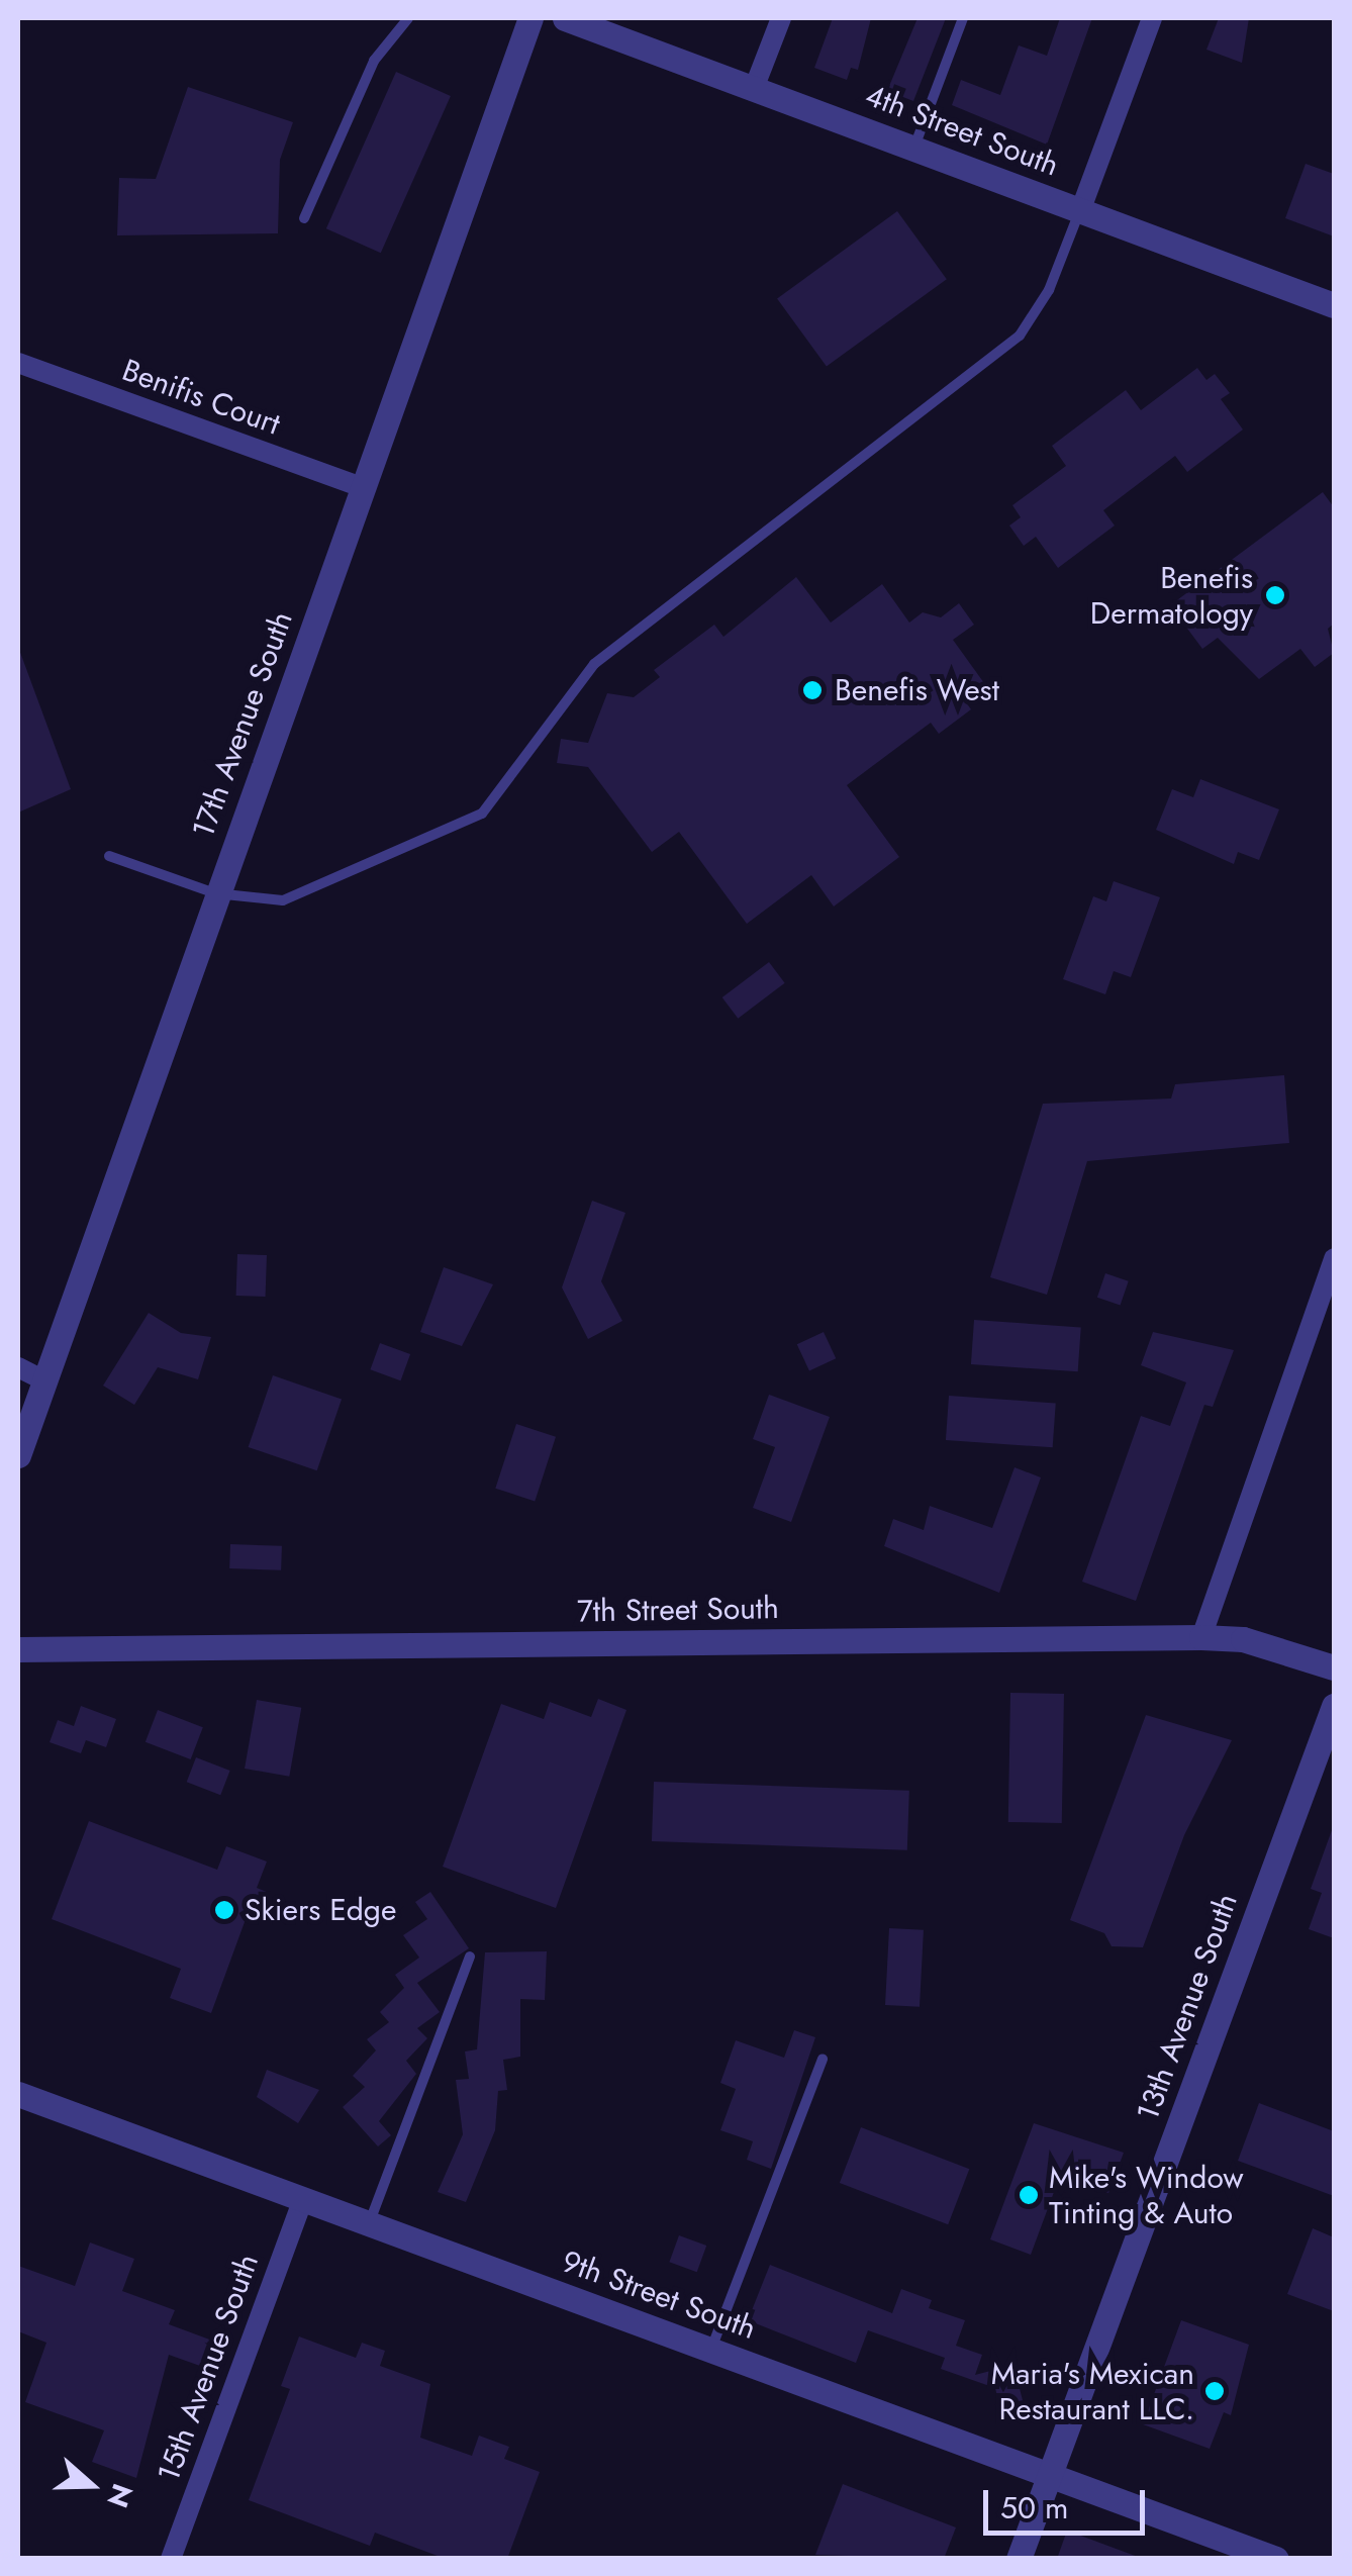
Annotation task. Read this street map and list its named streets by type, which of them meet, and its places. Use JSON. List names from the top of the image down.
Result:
{
  "streets": {
    "street": [
      "4th Street South",
      "Benifis Court",
      "17th Avenue South",
      "7th Street South",
      "13th Avenue South",
      "9th Street South",
      "15th Avenue South"
    ]
  },
  "crossings": [
    ["Benifis Court", "17th Avenue South"],
    ["13th Avenue South", "9th Street South"],
    ["9th Street South", "15th Avenue South"]
  ],
  "places": [
    "Benefis Dermatology",
    "Benefis West",
    "Skiers Edge",
    "Mike's Window Tinting & Auto",
    "Maria's Mexican Restaurant LLC."
  ],
  "scale_bar": "50 m",
  "north": "right"
}
